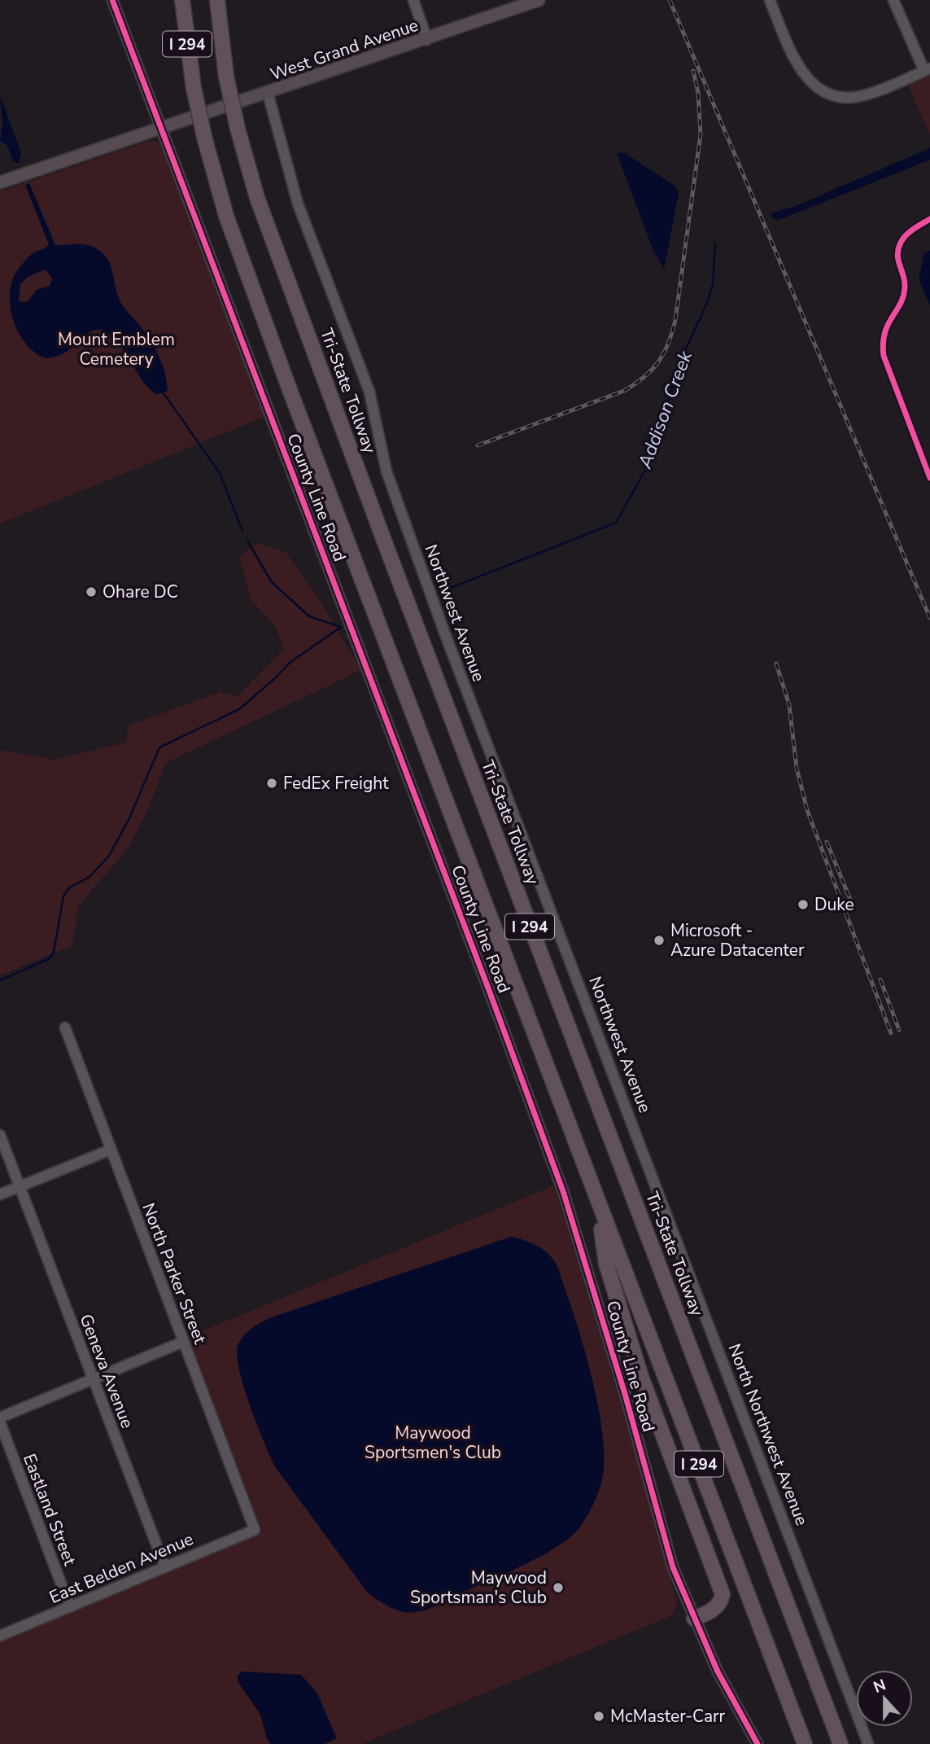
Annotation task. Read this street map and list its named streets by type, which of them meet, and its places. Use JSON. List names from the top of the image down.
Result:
{
  "streets": {
    "highway": ["I 294", "Tri-State Tollway"],
    "main road": ["West Grand Avenue"],
    "street": [
      "County Line Road",
      "Northwest Avenue",
      "North Parker Street",
      "Geneva Avenue",
      "North Northwest Avenue",
      "Eastland Street",
      "East Belden Avenue"
    ]
  },
  "crossings": [
    ["West Grand Avenue", "County Line Road"],
    ["West Grand Avenue", "Northwest Avenue"],
    ["Northwest Avenue", "North Northwest Avenue"],
    ["North Parker Street", "East Belden Avenue"],
    ["Geneva Avenue", "East Belden Avenue"],
    ["Eastland Street", "East Belden Avenue"]
  ],
  "water": ["Addison Creek"],
  "parks": ["Mount Emblem Cemetery", "Maywood Sportsmen's Club"],
  "places": [
    "Ohare DC",
    "FedEx Freight",
    "Duke",
    "Microsoft - Azure Datacenter",
    "Maywood Sportsman's Club",
    "McMaster-Carr"
  ],
  "north": "top"
}
